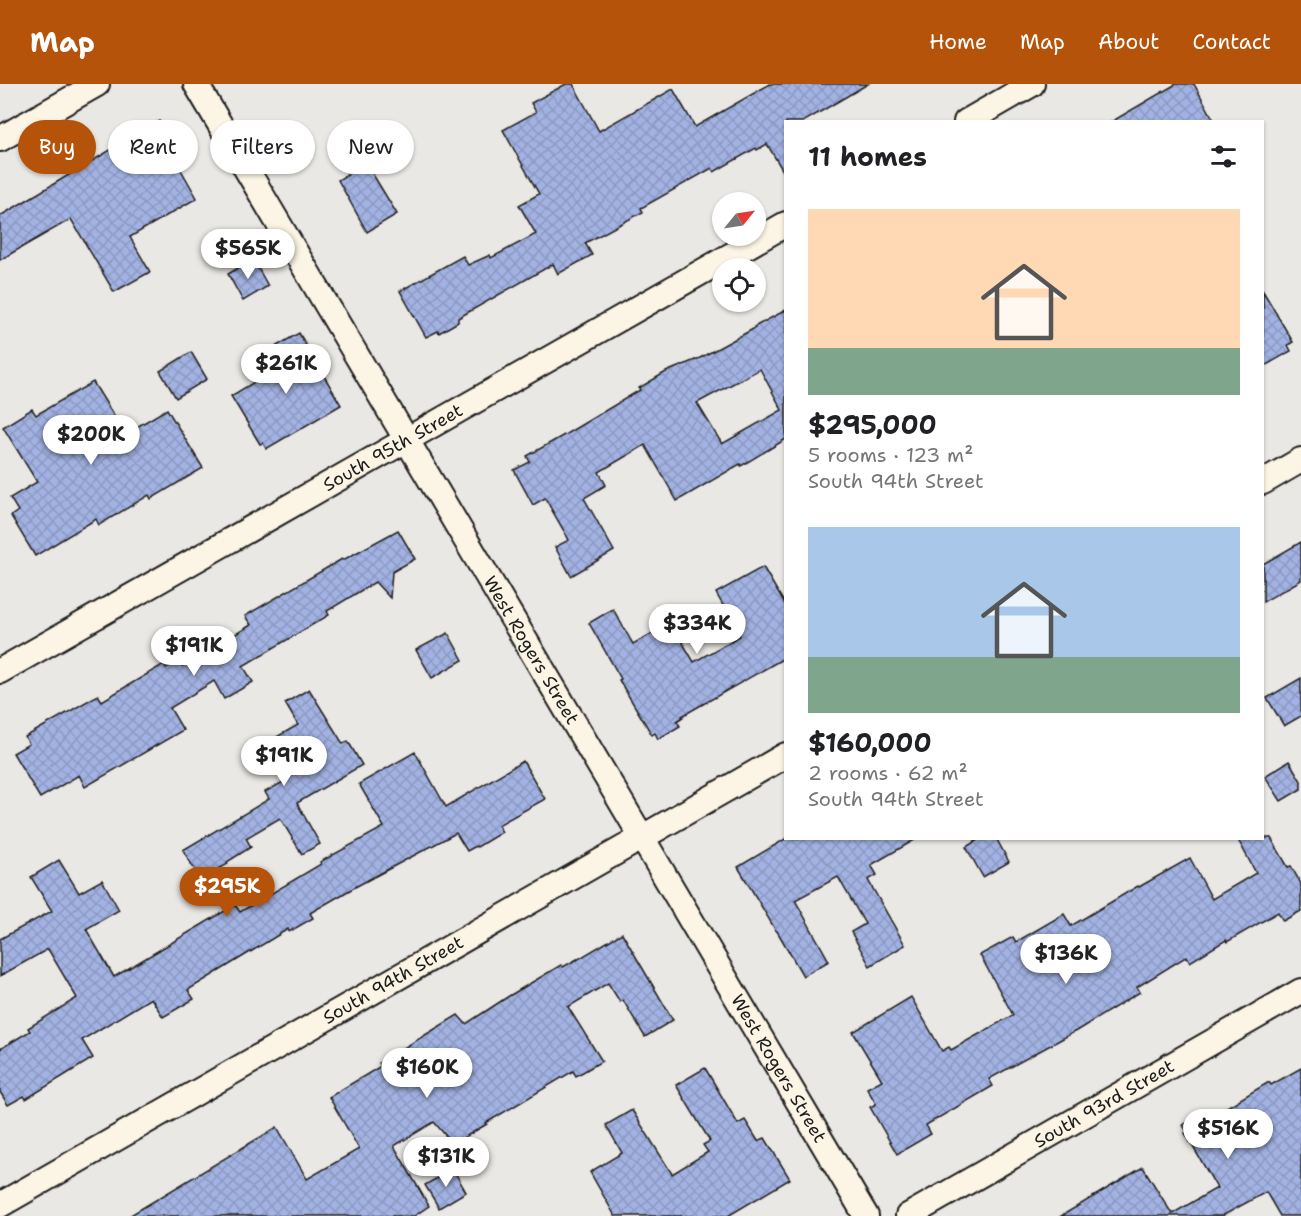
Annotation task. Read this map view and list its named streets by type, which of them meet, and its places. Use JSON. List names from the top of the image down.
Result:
{
  "streets": {
    "street": [
      "South 95th Street",
      "West Rogers Street",
      "South 94th Street",
      "South 93rd Street"
    ]
  },
  "crossings": [
    ["South 95th Street", "West Rogers Street"],
    ["West Rogers Street", "South 94th Street"]
  ],
  "north": "top right",
  "page": {
    "header": "Map",
    "nav": [
      "Home",
      "Map",
      "About",
      "Contact"
    ],
    "chip": [
      "Buy",
      "Rent",
      "Filters",
      "New"
    ],
    "heading": "11 homes",
    "list": [
      {
        "name": "$295,000",
        "note": "5 rooms · 123 m² · South 94th Street"
      },
      {
        "name": "$160,000",
        "note": "2 rooms · 62 m² · South 94th Street"
      }
    ],
    "price": [
      "$565K",
      "$261K",
      "$200K",
      "$334K",
      "$191K",
      "$191K",
      "$295K",
      "$136K",
      "$160K",
      "$516K",
      "$131K"
    ]
  }
}
